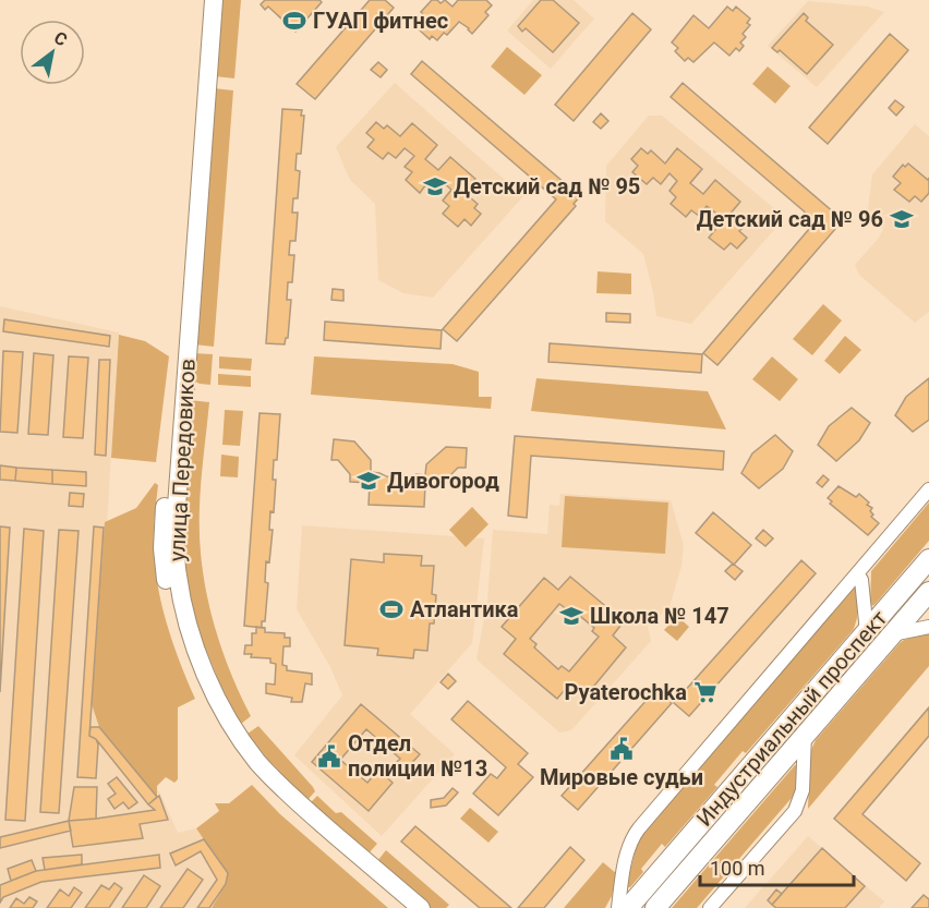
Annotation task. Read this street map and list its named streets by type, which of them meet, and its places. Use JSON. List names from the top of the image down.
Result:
{
  "streets": {
    "main road": ["Индустриальный проспект"],
    "street": ["улица Передовиков"]
  },
  "places": {
    "sports": ["ГУАП фитнес", "Атлантика"],
    "school or university": [
      "Детский сад № 95",
      "Детский сад № 96",
      "Дивогород",
      "Школа № 147"
    ],
    "supermarket": ["Pyaterochka"],
    "public building": ["Мировые судьи", "Отдел полиции №13"]
  },
  "scale_bar": "100 m",
  "north": "top right"
}
